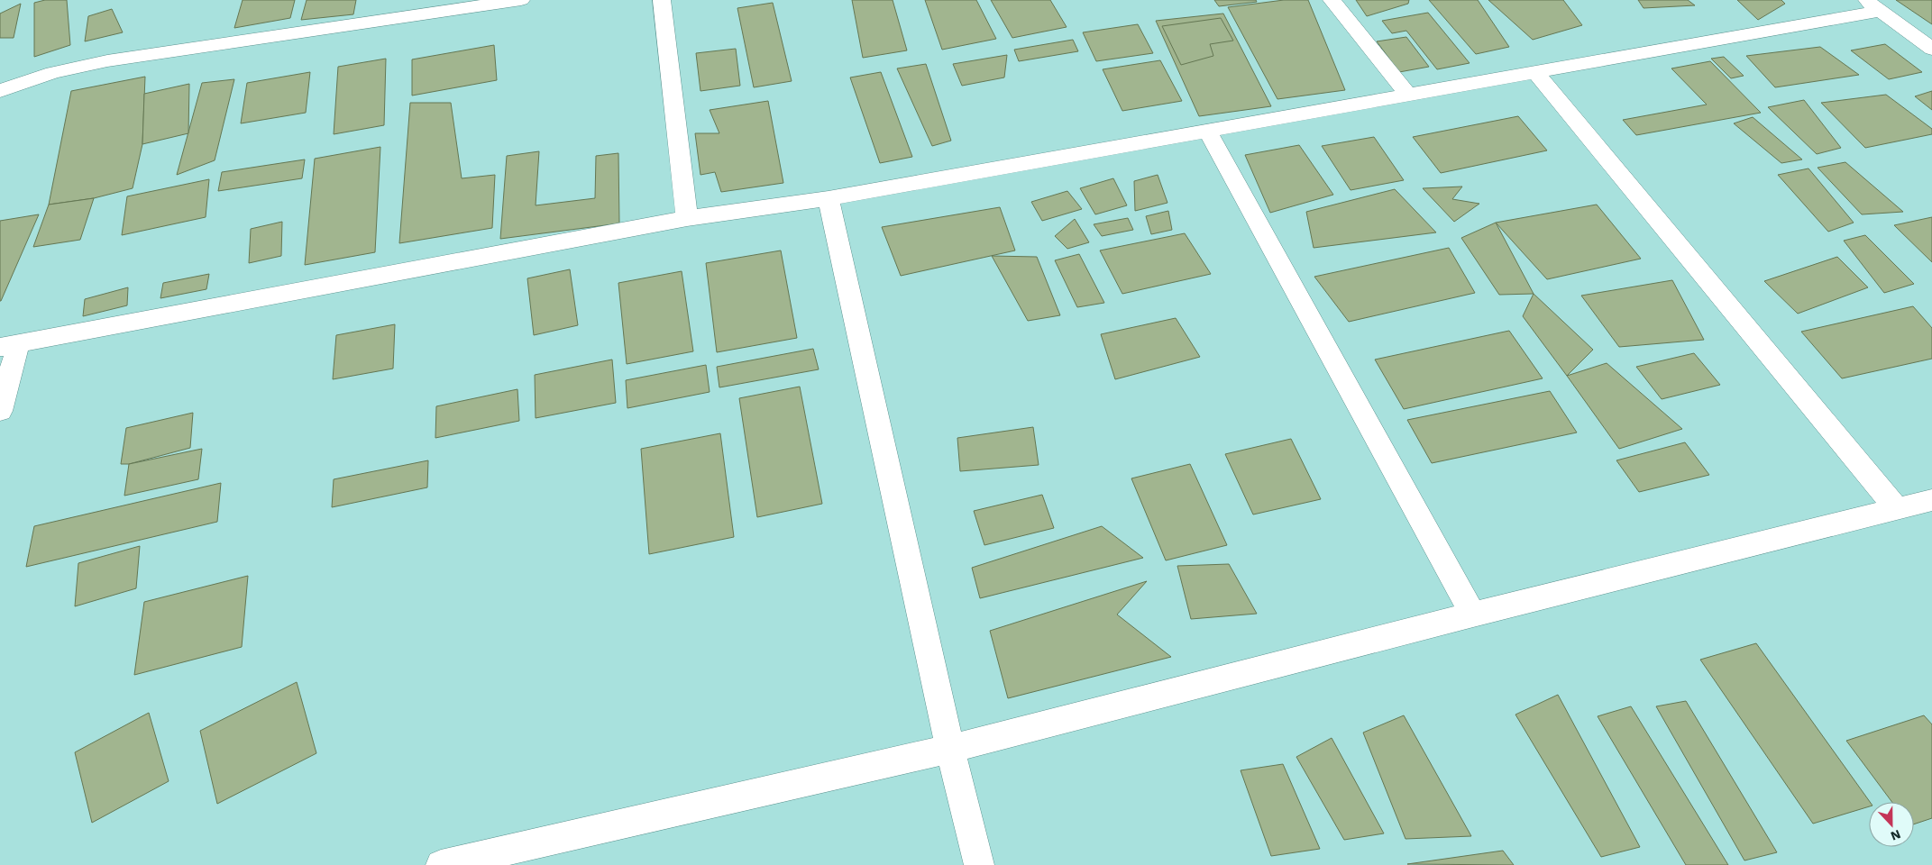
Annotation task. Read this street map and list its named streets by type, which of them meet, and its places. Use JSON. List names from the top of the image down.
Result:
{
  "north": "bottom"
}
